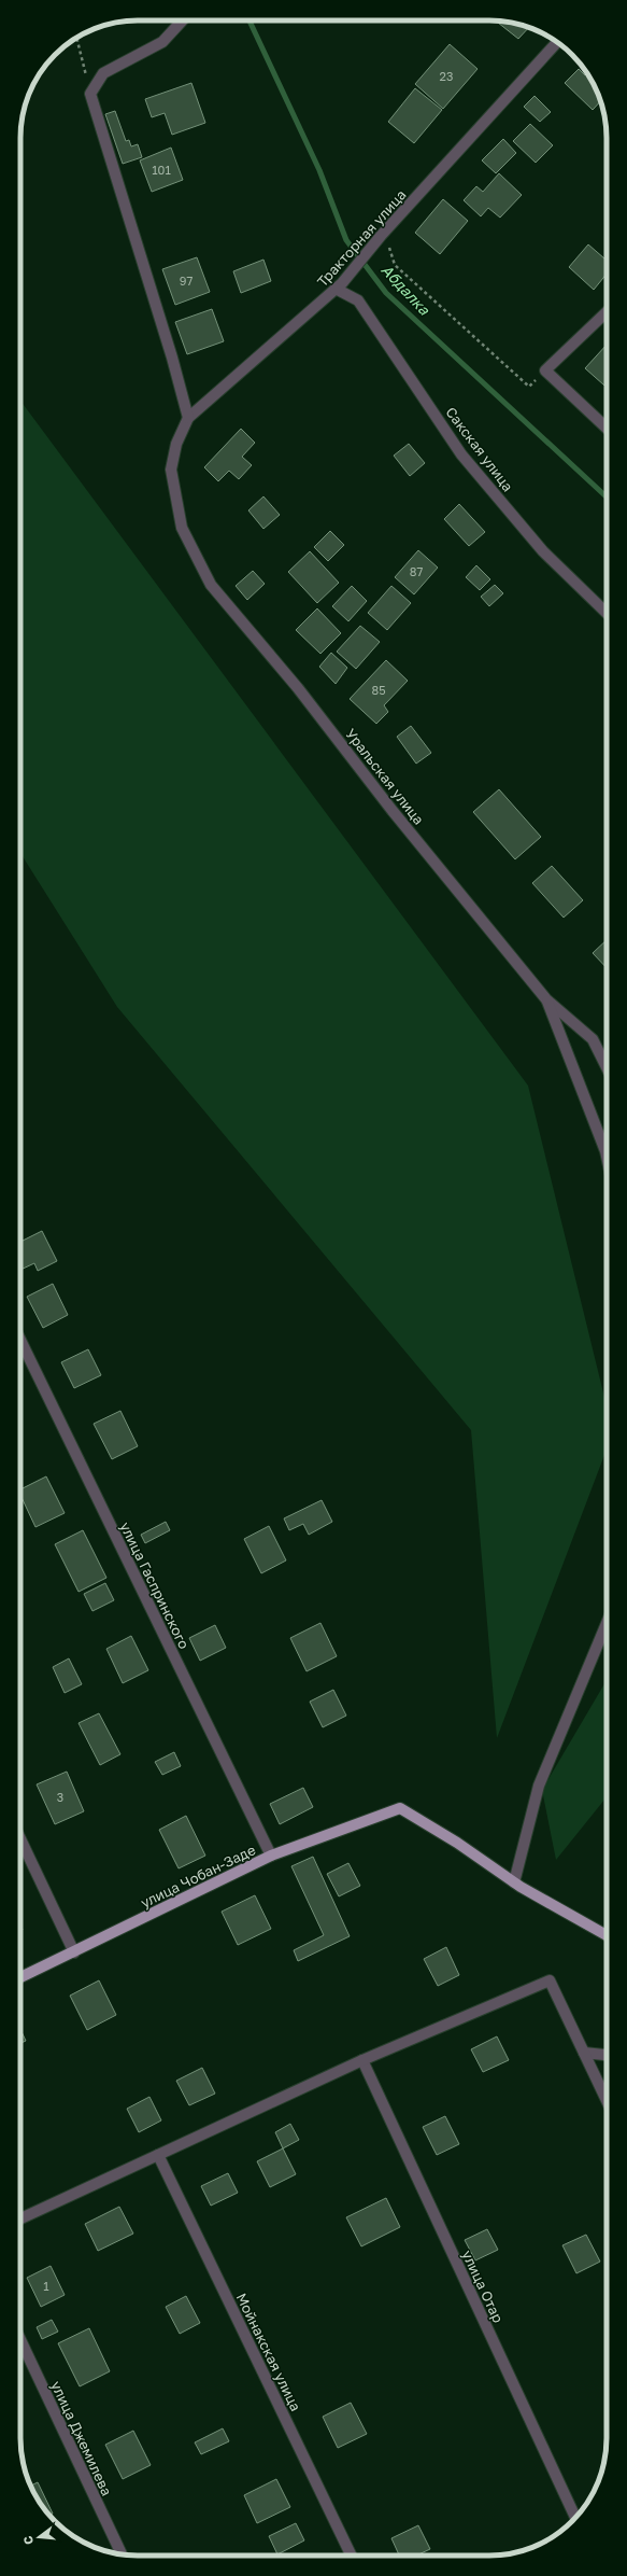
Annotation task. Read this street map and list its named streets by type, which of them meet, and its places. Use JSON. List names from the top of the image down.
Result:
{
  "streets": {
    "main road": ["улица Чобан-Заде"],
    "street": [
      "Тракторная улица",
      "Сакская улица",
      "Уральская улица",
      "улица Гаспринского",
      "улица Отар",
      "Мойнакская улица",
      "улица Джемилева"
    ]
  },
  "crossings": [
    ["Тракторная улица", "Сакская улица"],
    ["Тракторная улица", "Уральская улица"],
    ["улица Гаспринского", "улица Чобан-Заде"]
  ],
  "water": ["Абдалка"],
  "house_numbers": [
    "23",
    "101",
    "97",
    "87",
    "85",
    "3",
    "1"
  ],
  "north": "left"
}
